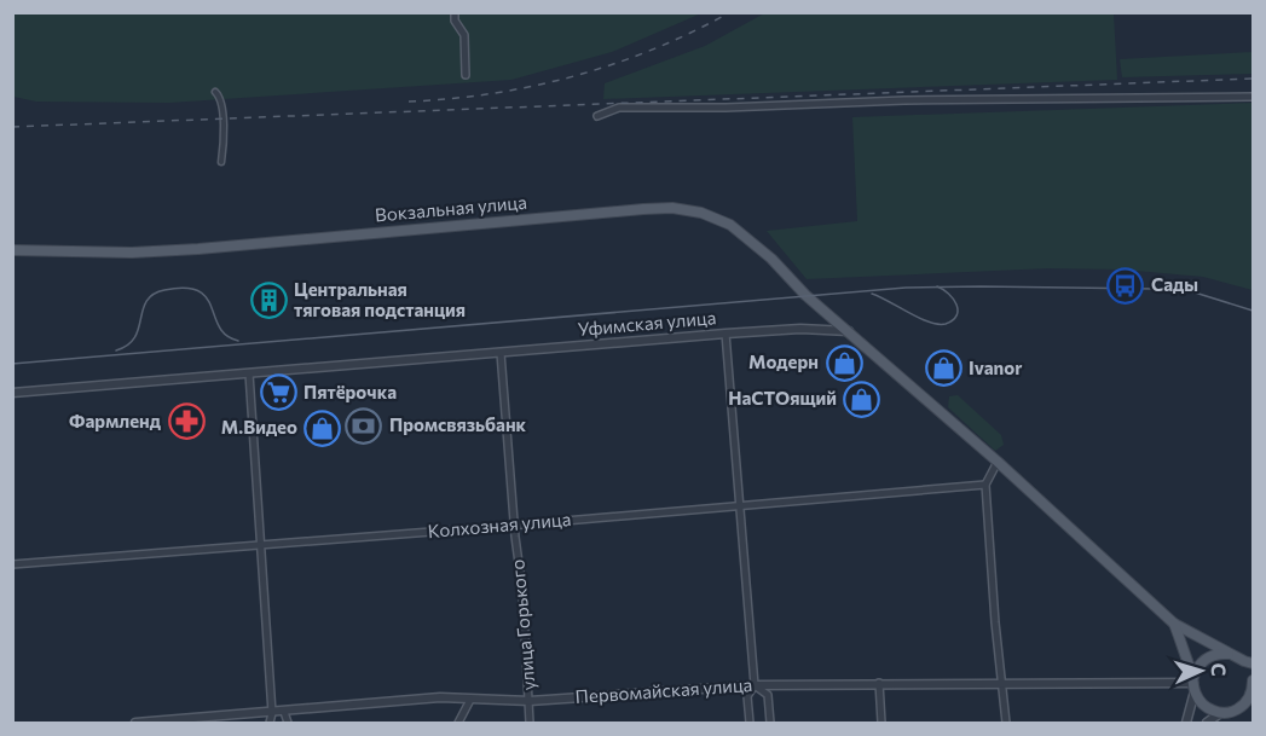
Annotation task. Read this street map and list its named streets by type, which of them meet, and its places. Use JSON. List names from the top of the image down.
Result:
{
  "streets": {
    "main road": ["Вокзальная улица"],
    "street": [
      "Уфимская улица",
      "Колхозная улица",
      "улица Горького",
      "Первомайская улица"
    ]
  },
  "crossings": [
    ["Вокзальная улица", "Уфимская улица"],
    ["Уфимская улица", "улица Горького"],
    ["Колхозная улица", "улица Горького"],
    ["улица Горького", "Первомайская улица"]
  ],
  "places": {
    "bus stop": ["Сады"],
    "building": ["Центральная тяговая подстанция"],
    "shop": [
      "Модерн",
      "Ivanor",
      "НаСТОящий",
      "М.Видео"
    ],
    "supermarket": ["Пятёрочка"],
    "pharmacy": ["Фармленд"],
    "bank": ["Промсвязьбанк"]
  },
  "north": "right"
}
